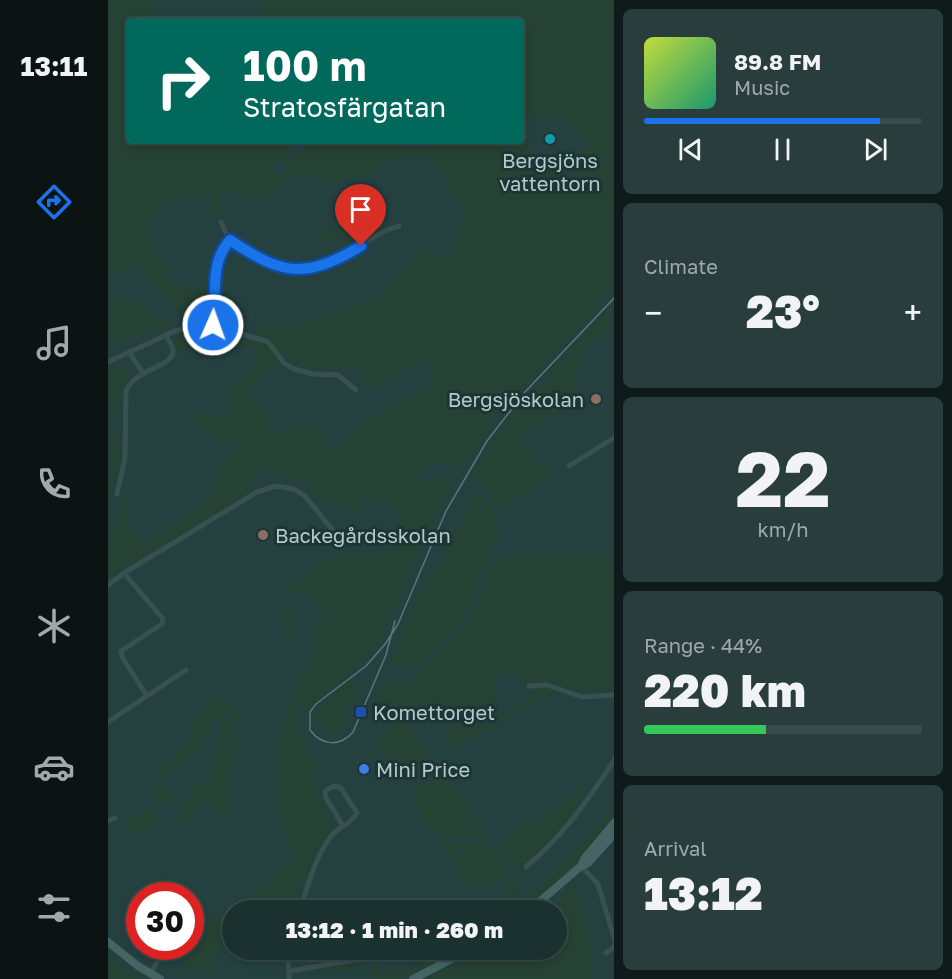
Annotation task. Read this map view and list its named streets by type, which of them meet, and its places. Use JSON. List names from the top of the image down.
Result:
{
  "places": {
    "other": [
      "Bergsjöns vattentorn",
      "Bergsjöskolan",
      "Backegårdsskolan",
      "Mini Price"
    ],
    "transit": ["Komettorget"]
  },
  "page": {
    "tabs": "13:11",
    "turn": ["100 m", "Stratosfärgatan"],
    "song": ["89.8 FM", "Music"],
    "tile": [
      "Climate",
      ["22", "km/h"],
      ["Range · 44%", "220 km"],
      ["Arrival", "13:12"]
    ],
    "heat": ["−", "23°", "+"],
    "limit": "30",
    "trip": "13:12 · 1 min · 260 m"
  }
}
